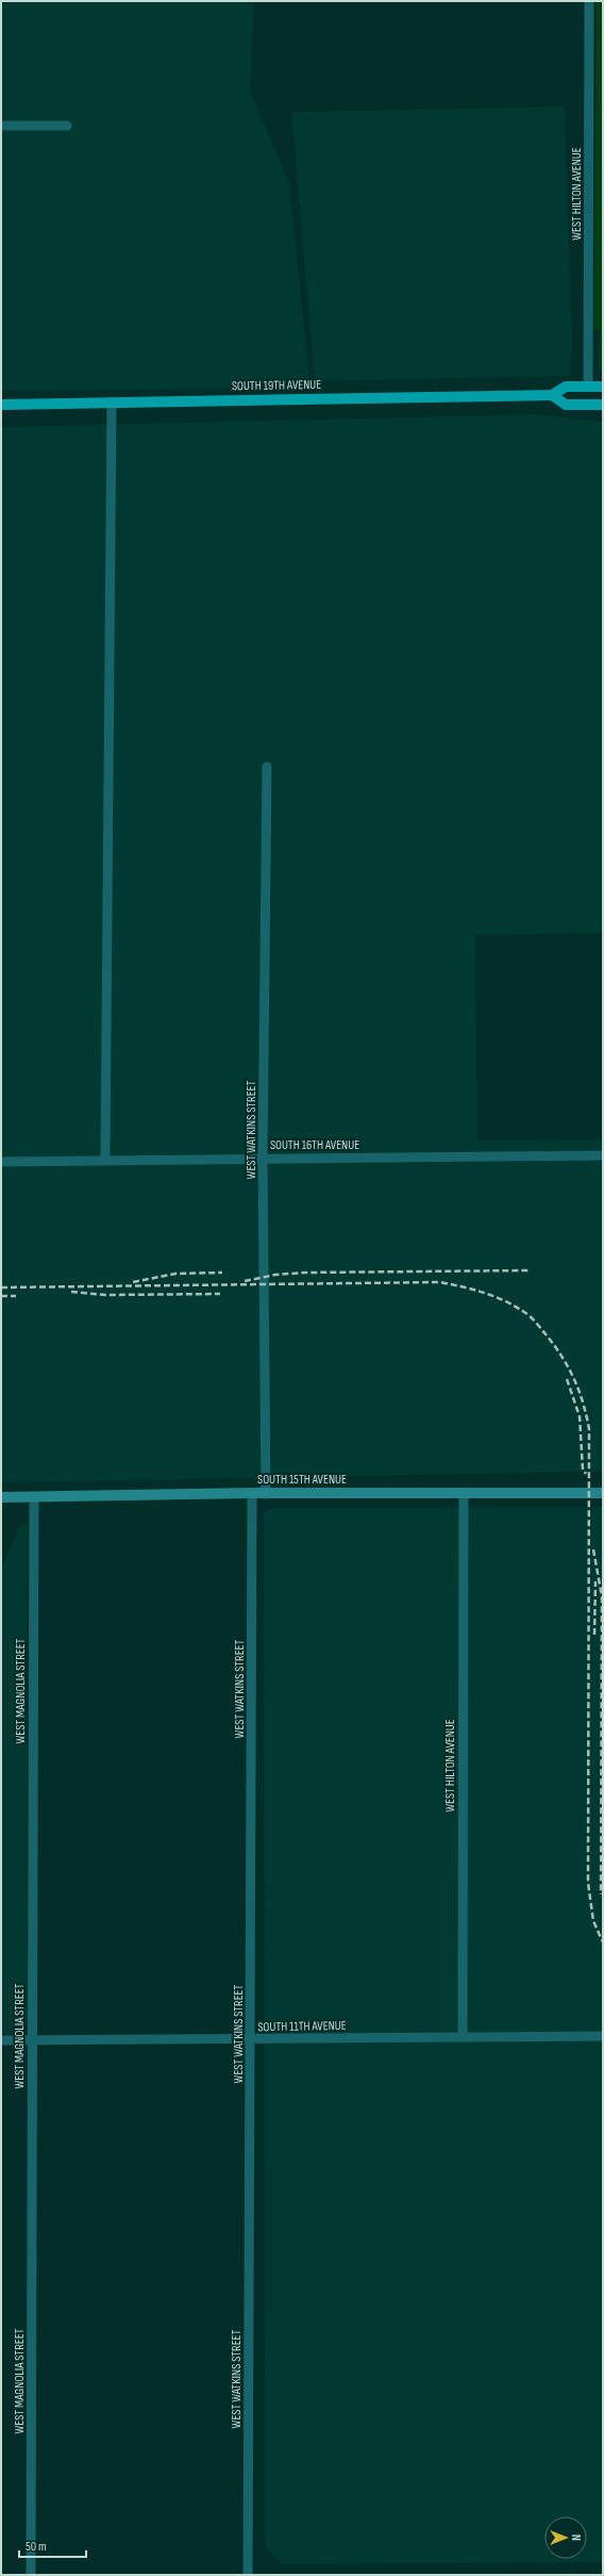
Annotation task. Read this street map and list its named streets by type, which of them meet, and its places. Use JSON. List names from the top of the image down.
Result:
{
  "streets": {
    "main road": ["SOUTH 19TH AVENUE", "SOUTH 15TH AVENUE"],
    "street": [
      "WEST HILTON AVENUE",
      "WEST WATKINS STREET",
      "SOUTH 16TH AVENUE",
      "WEST MAGNOLIA STREET",
      "SOUTH 11TH AVENUE"
    ]
  },
  "crossings": [
    ["WEST HILTON AVENUE", "SOUTH 19TH AVENUE"],
    ["WEST HILTON AVENUE", "SOUTH 15TH AVENUE"],
    ["WEST HILTON AVENUE", "SOUTH 11TH AVENUE"],
    ["WEST WATKINS STREET", "SOUTH 16TH AVENUE"],
    ["WEST WATKINS STREET", "SOUTH 15TH AVENUE"],
    ["WEST WATKINS STREET", "SOUTH 11TH AVENUE"],
    ["SOUTH 15TH AVENUE", "WEST MAGNOLIA STREET"],
    ["WEST MAGNOLIA STREET", "SOUTH 11TH AVENUE"]
  ],
  "scale_bar": "50 m",
  "north": "right"
}
